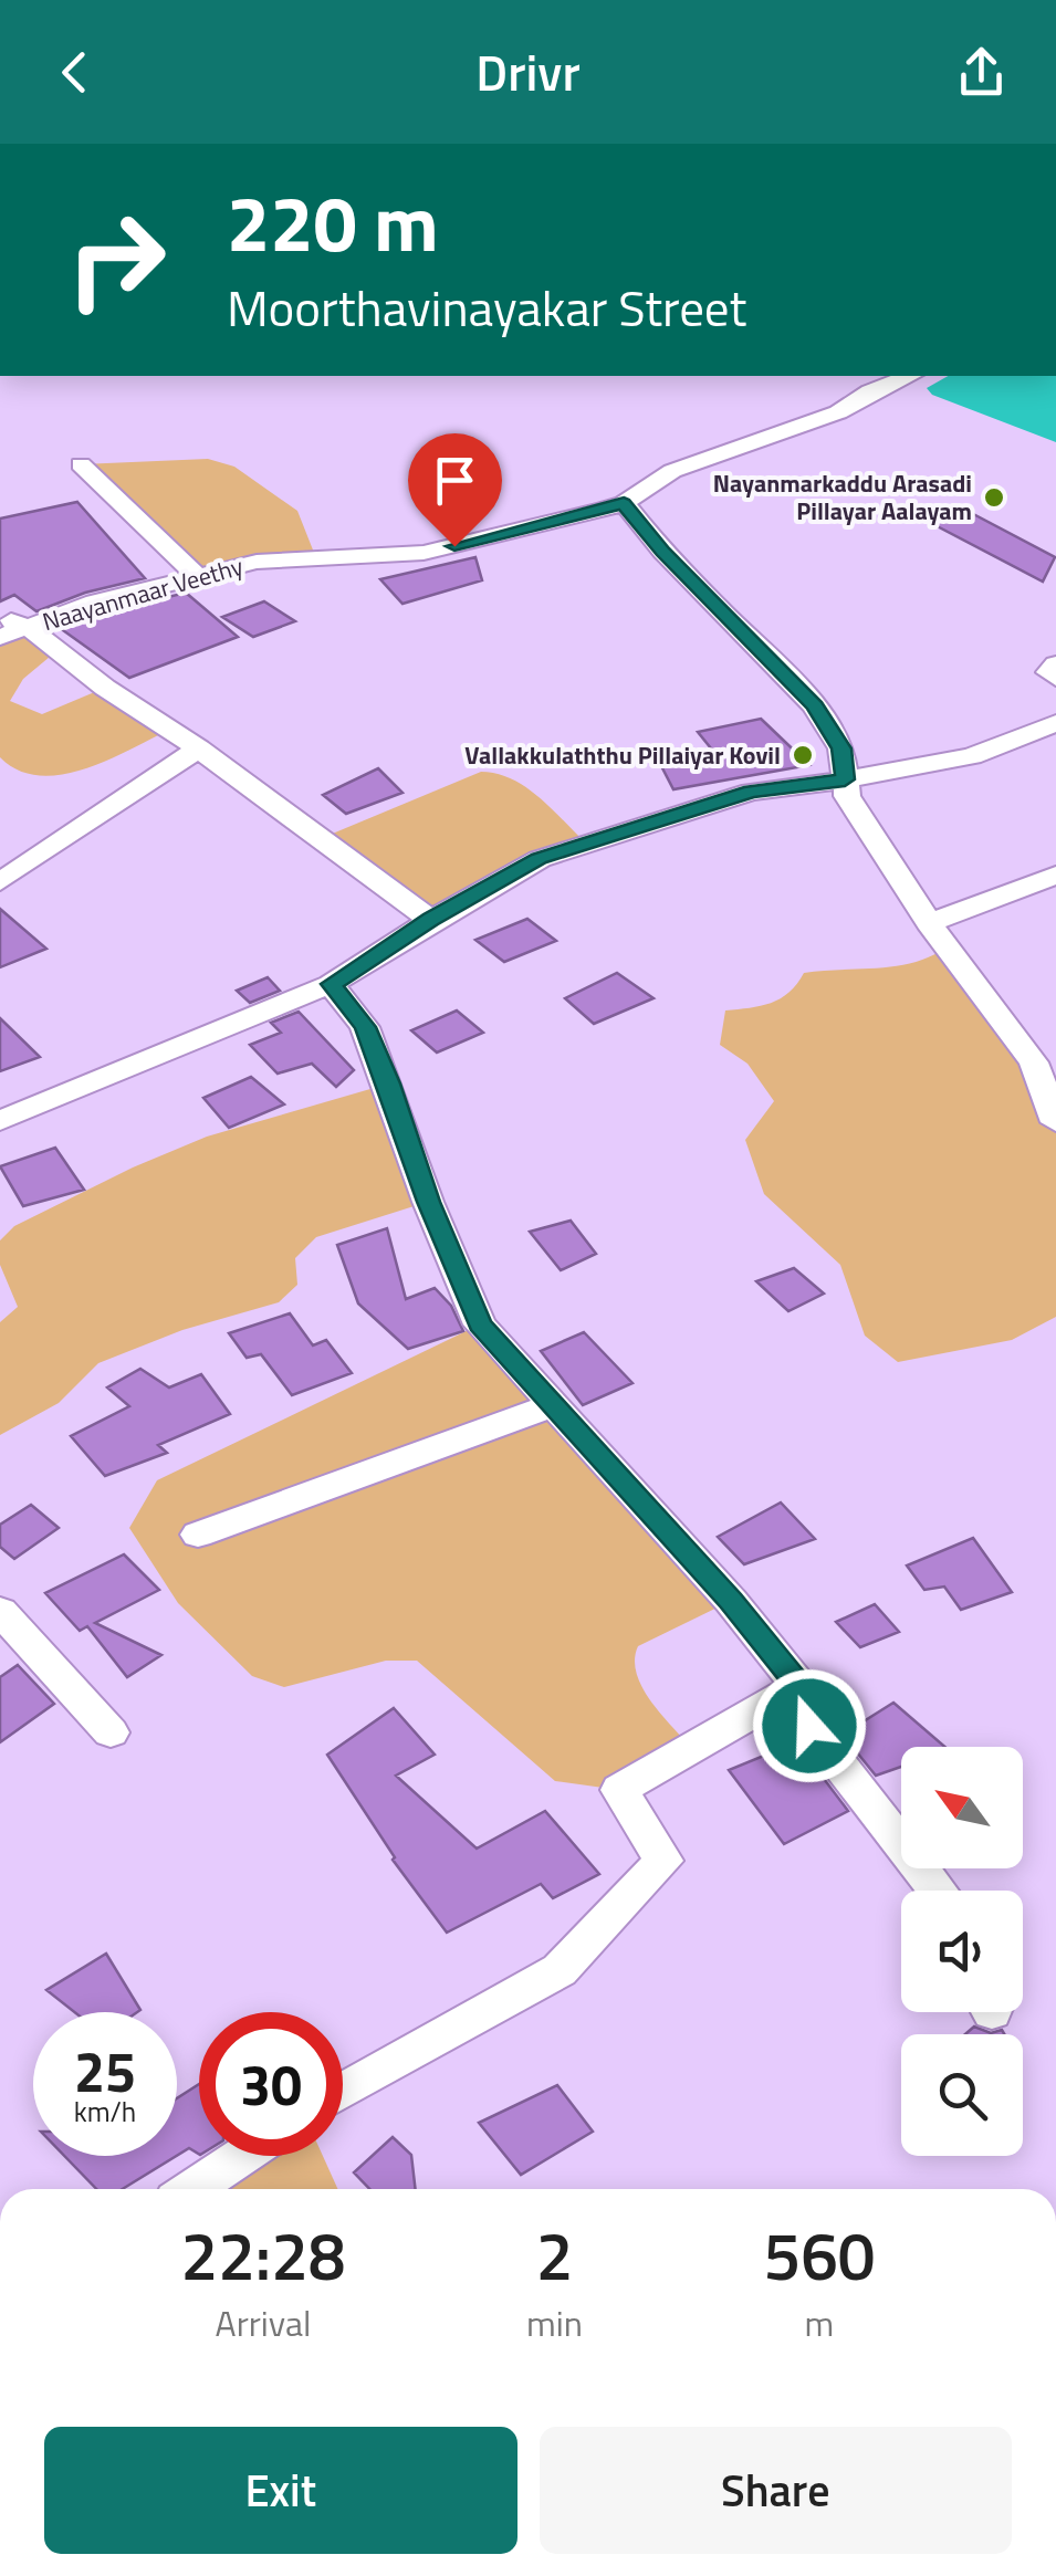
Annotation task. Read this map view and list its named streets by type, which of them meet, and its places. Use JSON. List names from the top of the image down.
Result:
{
  "streets": {
    "street": ["Naayanmaar Veethy"]
  },
  "places": ["Nayanmarkaddu Arasadi Pillayar Aalayam", "Vallakkulaththu Pillaiyar Kovil"],
  "north": "top left",
  "page": {
    "header": "Drivr",
    "turn": ["220 m", "Moorthavinayakar Street"],
    "speed": "25 km/h",
    "limit": "30",
    "eta": [
      "22:28",
      "Arrival",
      "2",
      "min",
      "560",
      "m"
    ],
    "buttons": ["Exit", "Share"]
  }
}
